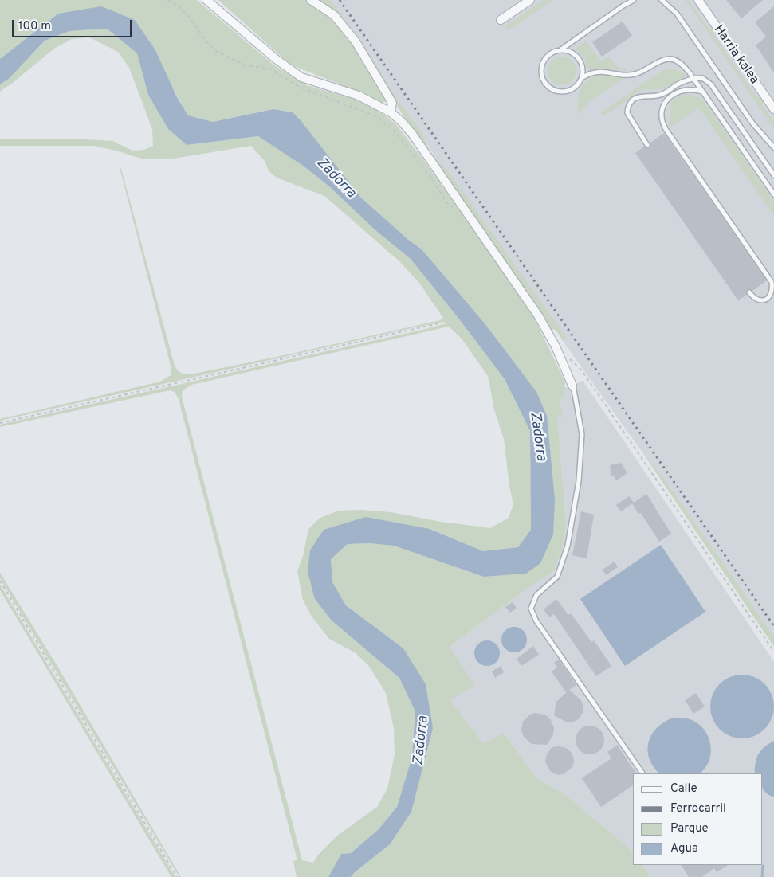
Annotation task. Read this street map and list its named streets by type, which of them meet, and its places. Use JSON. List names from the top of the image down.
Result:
{
  "streets": {
    "street": ["Harria kalea"]
  },
  "water": ["Zadorra"],
  "legend": [
    "Calle",
    "Ferrocarril",
    "Parque",
    "Agua"
  ],
  "scale_bar": "100 m"
}
